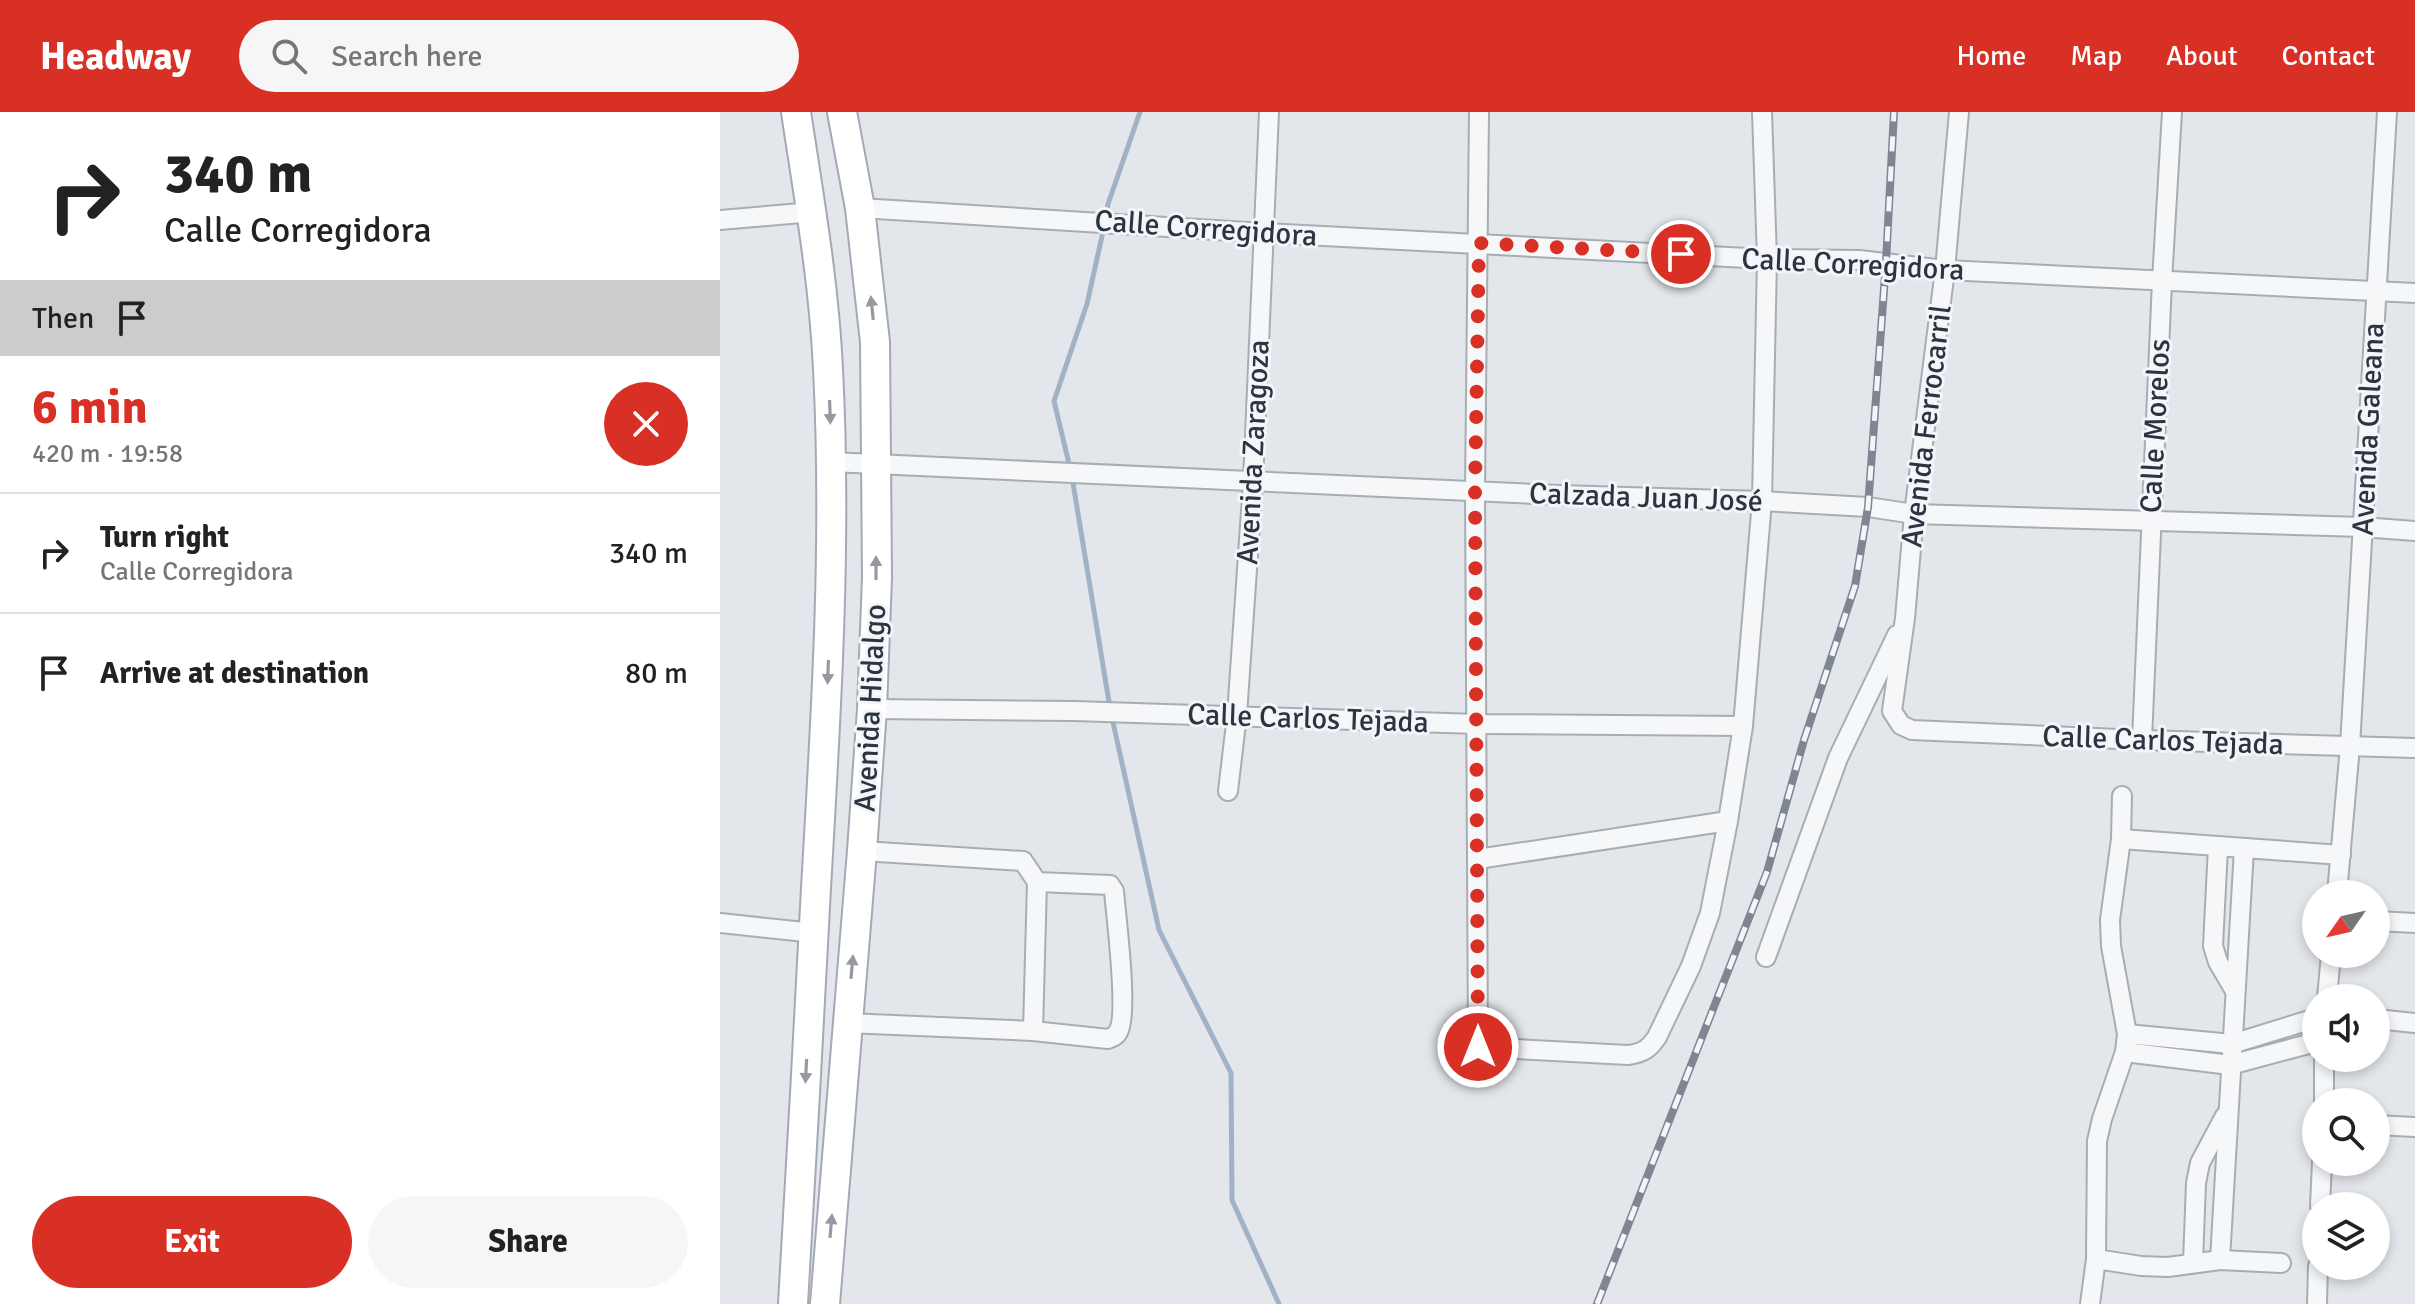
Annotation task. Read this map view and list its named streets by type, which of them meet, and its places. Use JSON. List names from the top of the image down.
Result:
{
  "streets": {
    "main road": ["Avenida Hidalgo"],
    "street": [
      "Calle Corregidora",
      "Avenida Ferrocarril",
      "Calle Morelos",
      "Avenida Galeana",
      "Avenida Zaragoza",
      "Calzada Juan José",
      "Calle Carlos Tejada"
    ]
  },
  "crossings": [
    ["Calle Corregidora", "Avenida Ferrocarril"],
    ["Calle Corregidora", "Calle Morelos"],
    ["Calle Corregidora", "Avenida Galeana"],
    ["Calle Corregidora", "Avenida Zaragoza"],
    ["Calle Corregidora", "Avenida Hidalgo"],
    ["Avenida Ferrocarril", "Calzada Juan José"],
    ["Avenida Ferrocarril", "Calle Carlos Tejada"],
    ["Calle Morelos", "Calzada Juan José"],
    ["Calle Morelos", "Calle Carlos Tejada"],
    ["Avenida Galeana", "Calzada Juan José"],
    ["Avenida Galeana", "Calle Carlos Tejada"],
    ["Avenida Zaragoza", "Calzada Juan José"],
    ["Avenida Zaragoza", "Calle Carlos Tejada"],
    ["Calzada Juan José", "Avenida Hidalgo"],
    ["Avenida Hidalgo", "Calle Carlos Tejada"]
  ],
  "north": "bottom left",
  "page": {
    "header": "Headway",
    "search": "Search here",
    "nav": [
      "Home",
      "Map",
      "About",
      "Contact"
    ],
    "turn": ["340 m", "Calle Corregidora"],
    "then": "Then",
    "heading": ["6 min", "420 m · 19:58"],
    "list": [
      {
        "name": "Turn right",
        "note": "Calle Corregidora",
        "value": "340 m"
      },
      {
        "name": "Arrive at destination",
        "value": "80 m"
      }
    ],
    "buttons": ["Exit", "Share"]
  }
}
